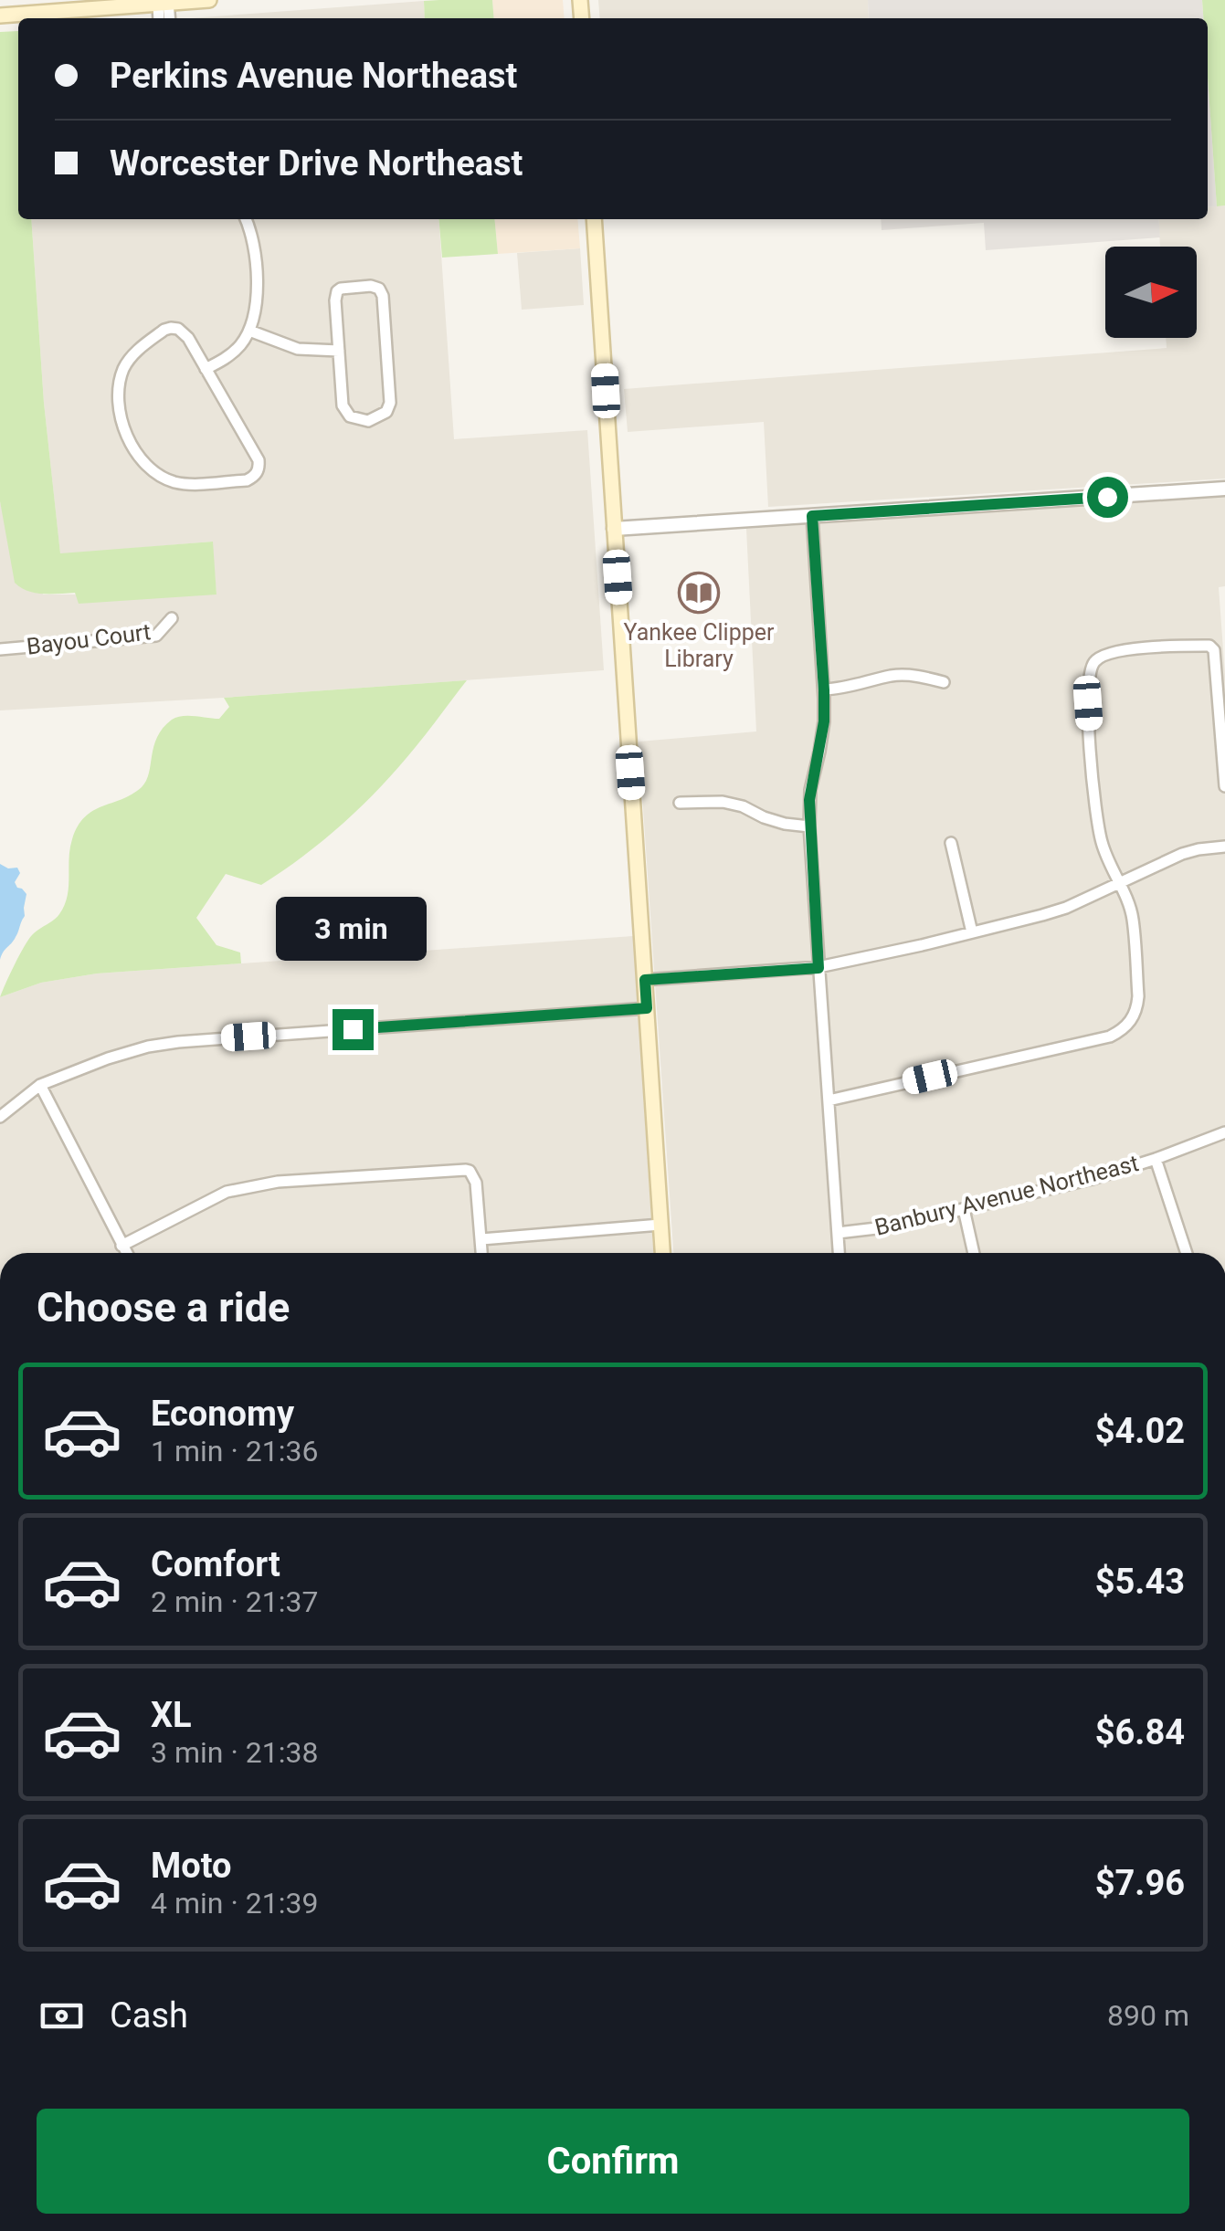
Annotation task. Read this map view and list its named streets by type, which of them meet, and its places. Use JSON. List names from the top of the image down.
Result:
{
  "streets": {
    "street": ["Bayou Court", "Banbury Avenue Northeast"]
  },
  "places": {
    "library": ["Yankee Clipper Library"]
  },
  "north": "right",
  "page": {
    "banner": ["Perkins Avenue Northeast", "Worcester Drive Northeast"],
    "bubble": "3 min",
    "heading": "Choose a ride",
    "list": [
      {
        "name": "Economy",
        "note": "1 min · 21:36",
        "value": "$4.02"
      },
      {
        "name": "Comfort",
        "note": "2 min · 21:37",
        "value": "$5.43"
      },
      {
        "name": "XL",
        "note": "3 min · 21:38",
        "value": "$6.84"
      },
      {
        "name": "Moto",
        "note": "4 min · 21:39",
        "value": "$7.96"
      }
    ],
    "pay": ["Cash", "890 m"],
    "buttons": "Confirm"
  }
}
